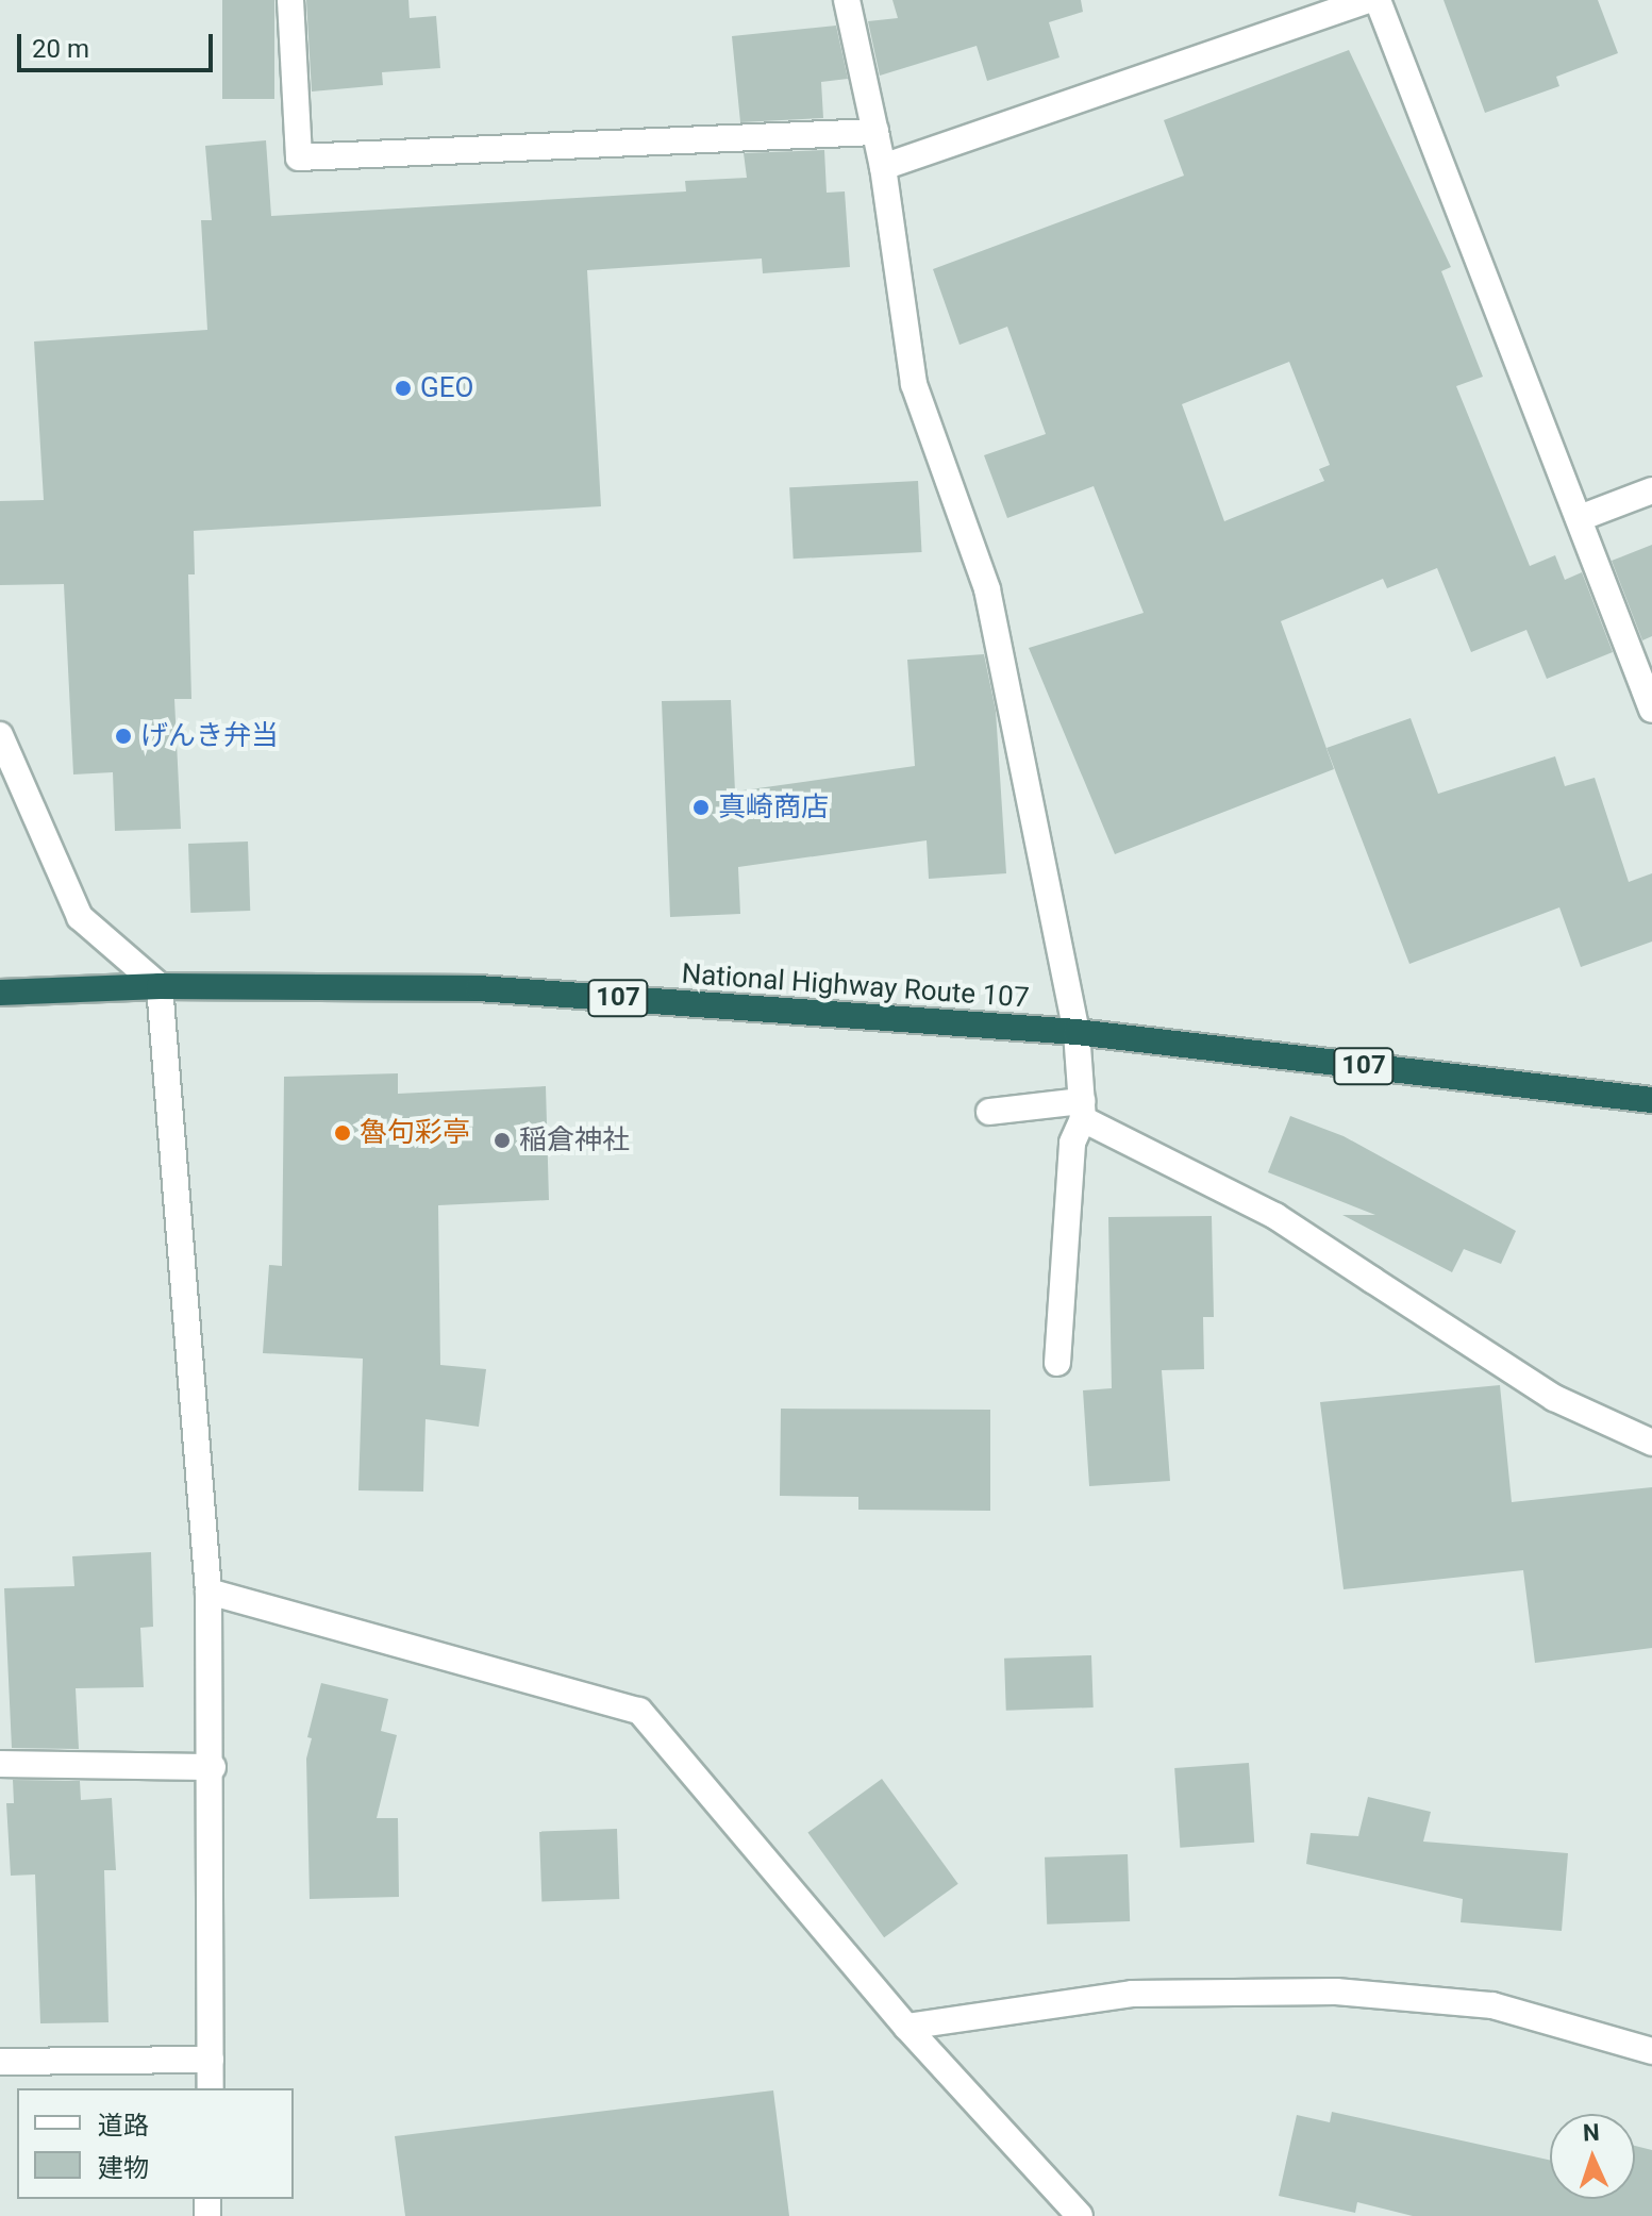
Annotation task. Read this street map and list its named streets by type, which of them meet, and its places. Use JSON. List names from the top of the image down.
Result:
{
  "streets": {
    "highway": ["National Highway Route 107", "107"]
  },
  "places": [
    "GEO",
    "げんき弁当",
    "真崎商店",
    "魯句彩亭",
    "稲倉神社"
  ],
  "legend": ["道路", "建物"],
  "scale_bar": "20 m",
  "north": "top"
}
